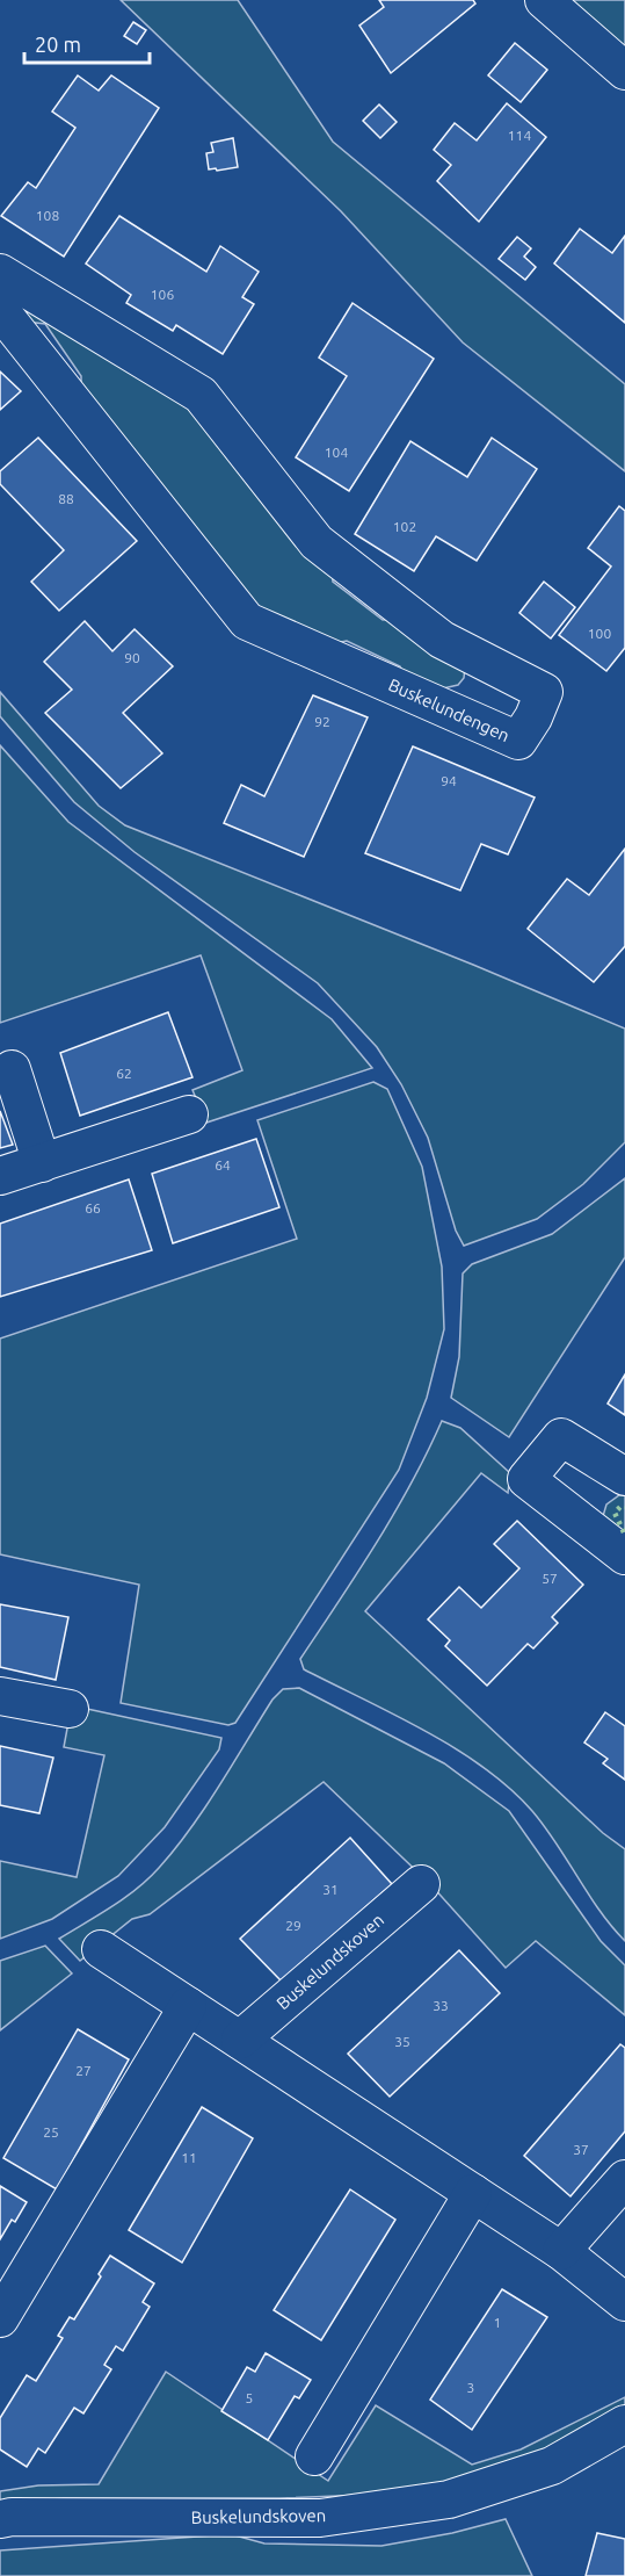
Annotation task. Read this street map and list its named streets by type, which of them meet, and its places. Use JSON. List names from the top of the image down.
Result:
{
  "streets": {
    "street": ["Buskelundengen", "Buskelundskoven"]
  },
  "house_numbers": [
    "114",
    "108",
    "106",
    "104",
    "88",
    "102",
    "100",
    "90",
    "92",
    "94",
    "62",
    "64",
    "66",
    "57",
    "31",
    "29",
    "33",
    "35",
    "27",
    "25",
    "37",
    "11",
    "1",
    "3",
    "5"
  ],
  "scale_bar": "20 m"
}
